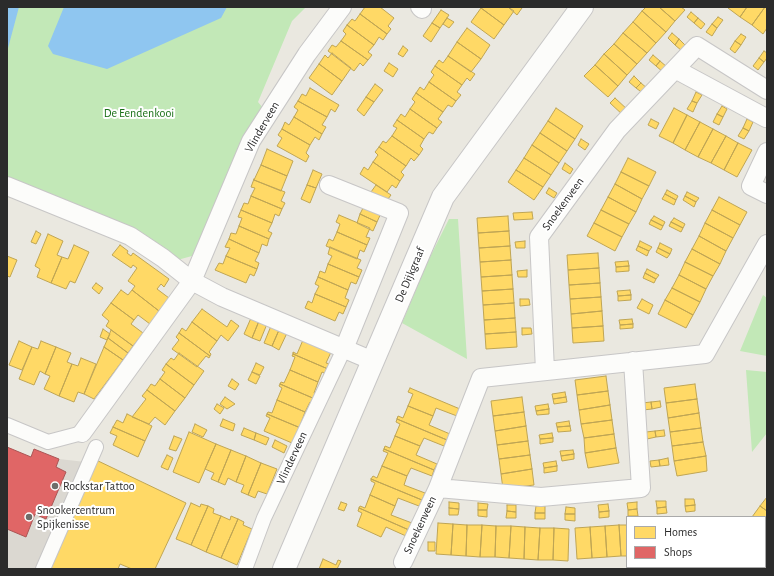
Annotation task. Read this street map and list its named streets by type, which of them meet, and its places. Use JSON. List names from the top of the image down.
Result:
{
  "streets": {
    "street": ["Vlinderveen", "Snoekenveen", "De Dijkgraaf"]
  },
  "parks": ["De Eendenkooi"],
  "places": ["Rockstar Tattoo", "Snookercentrum Spijkenisse"],
  "legend": ["Homes", "Shops"]
}
